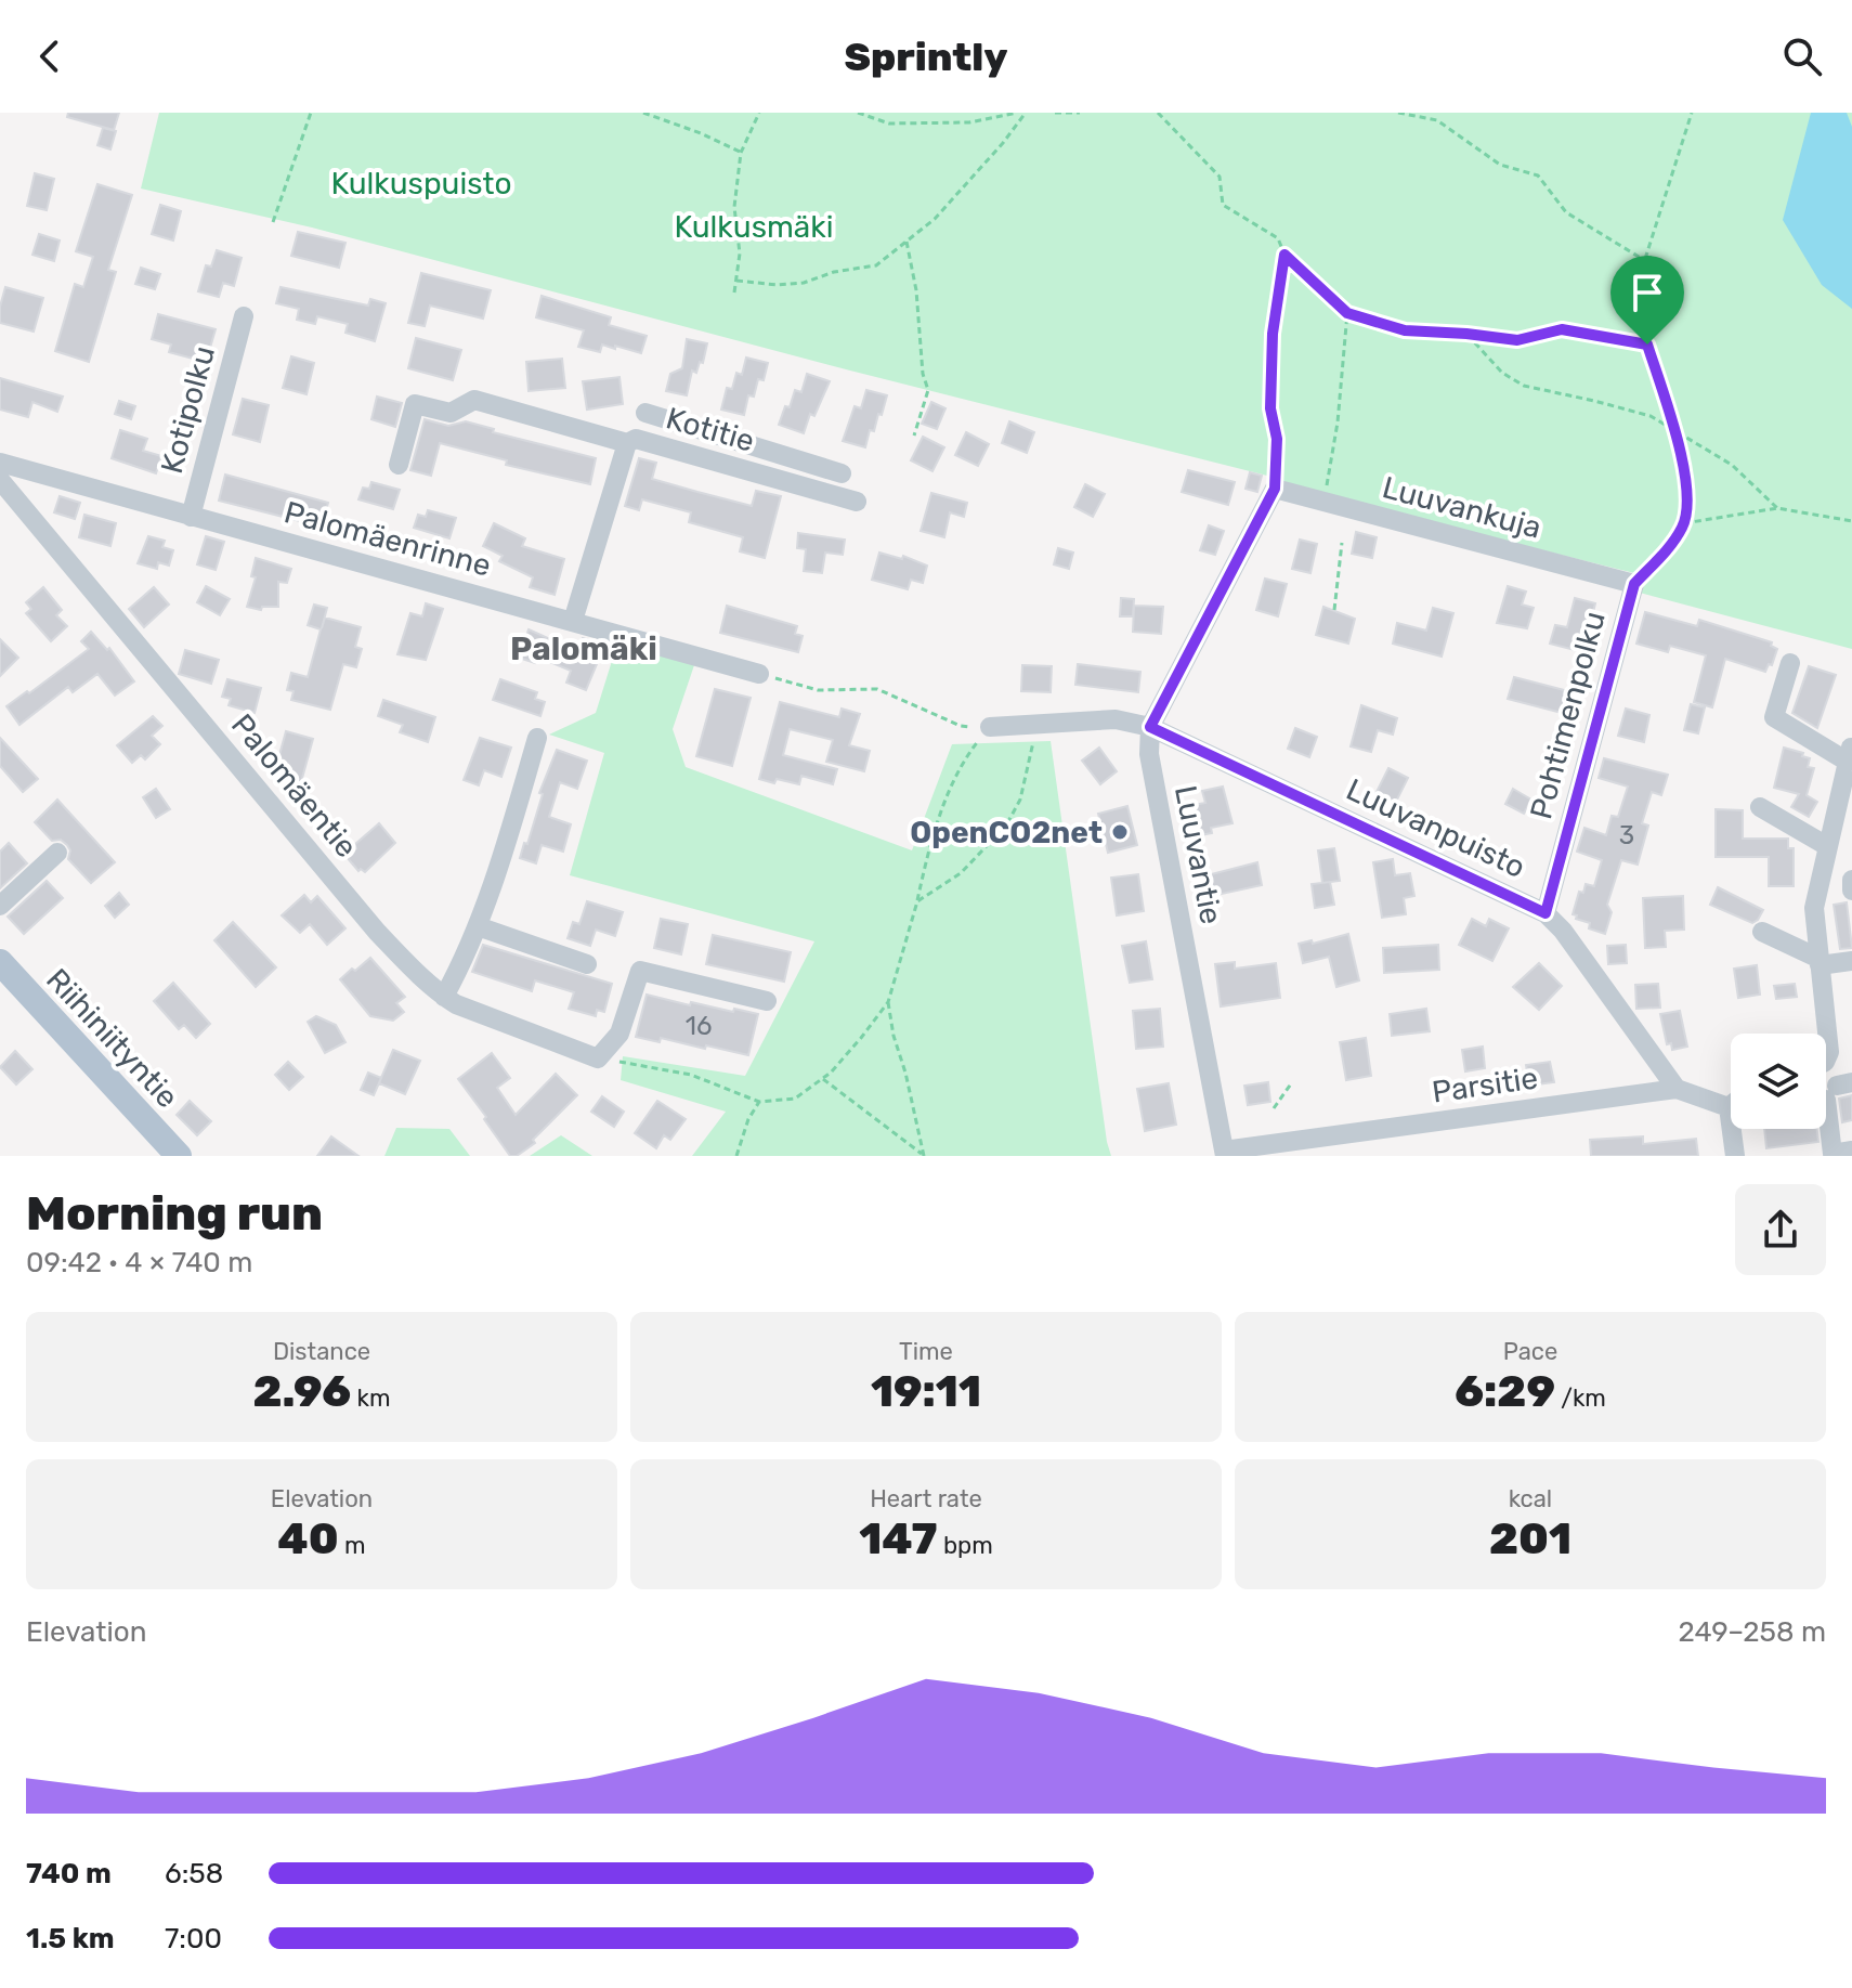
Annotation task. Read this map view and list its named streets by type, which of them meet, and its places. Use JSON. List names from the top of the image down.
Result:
{
  "streets": {
    "main road": ["Riihiniityntie"],
    "street": [
      "Kotipolku",
      "Kotitie",
      "Luuvankuja",
      "Palomäenrinne",
      "Pohtimenpolku",
      "Palomäentie",
      "Luuvanpuisto",
      "Luuvantie",
      "Parsitie"
    ]
  },
  "crossings": [
    ["Kotipolku", "Palomäenrinne"],
    ["Kotitie", "Palomäenrinne"],
    ["Luuvankuja", "Pohtimenpolku"],
    ["Pohtimenpolku", "Luuvanpuisto"],
    ["Luuvanpuisto", "Luuvantie"],
    ["Luuvanpuisto", "Parsitie"],
    ["Luuvantie", "Parsitie"]
  ],
  "districts": ["Palomäki"],
  "parks": ["Kulkuspuisto", "Kulkusmäki"],
  "places": ["OpenCO2net"],
  "house_numbers": ["3", "16"],
  "page": {
    "header": "Sprintly",
    "heading": ["Morning run", "09:42 · 4 × 740 m"],
    "stats": [
      ["Distance", "2.96 km"],
      ["Time", "19:11"],
      ["Pace", "6:29 /km"],
      ["Elevation", "40 m"],
      ["Heart rate", "147 bpm"],
      ["kcal", "201"]
    ],
    "chart": ["Elevation", "249–258 m"],
    "list": [
      {
        "name": "740 m",
        "note": "6:58"
      },
      {
        "name": "1.5 km",
        "note": "7:00"
      }
    ]
  }
}
